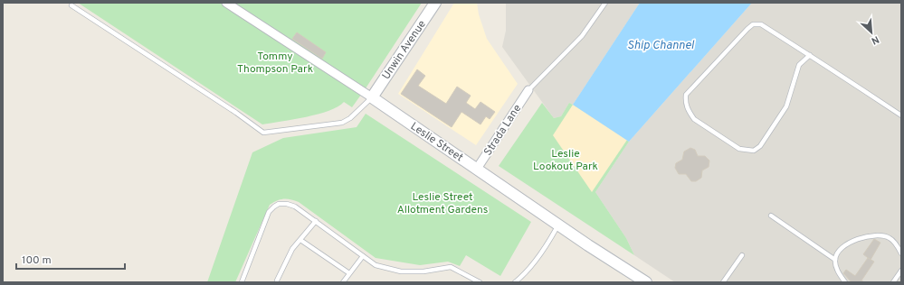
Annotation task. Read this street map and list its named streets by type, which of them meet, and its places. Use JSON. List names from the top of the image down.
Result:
{
  "streets": {
    "street": ["Unwin Avenue", "Strada Lane", "Leslie Street"]
  },
  "crossings": [
    ["Unwin Avenue", "Leslie Street"],
    ["Strada Lane", "Leslie Street"]
  ],
  "water": ["Ship Channel"],
  "parks": ["Tommy Thompson Park", "Leslie Lookout Park", "Leslie Street Allotment Gardens"],
  "scale_bar": "100 m",
  "north": "bottom right"
}
